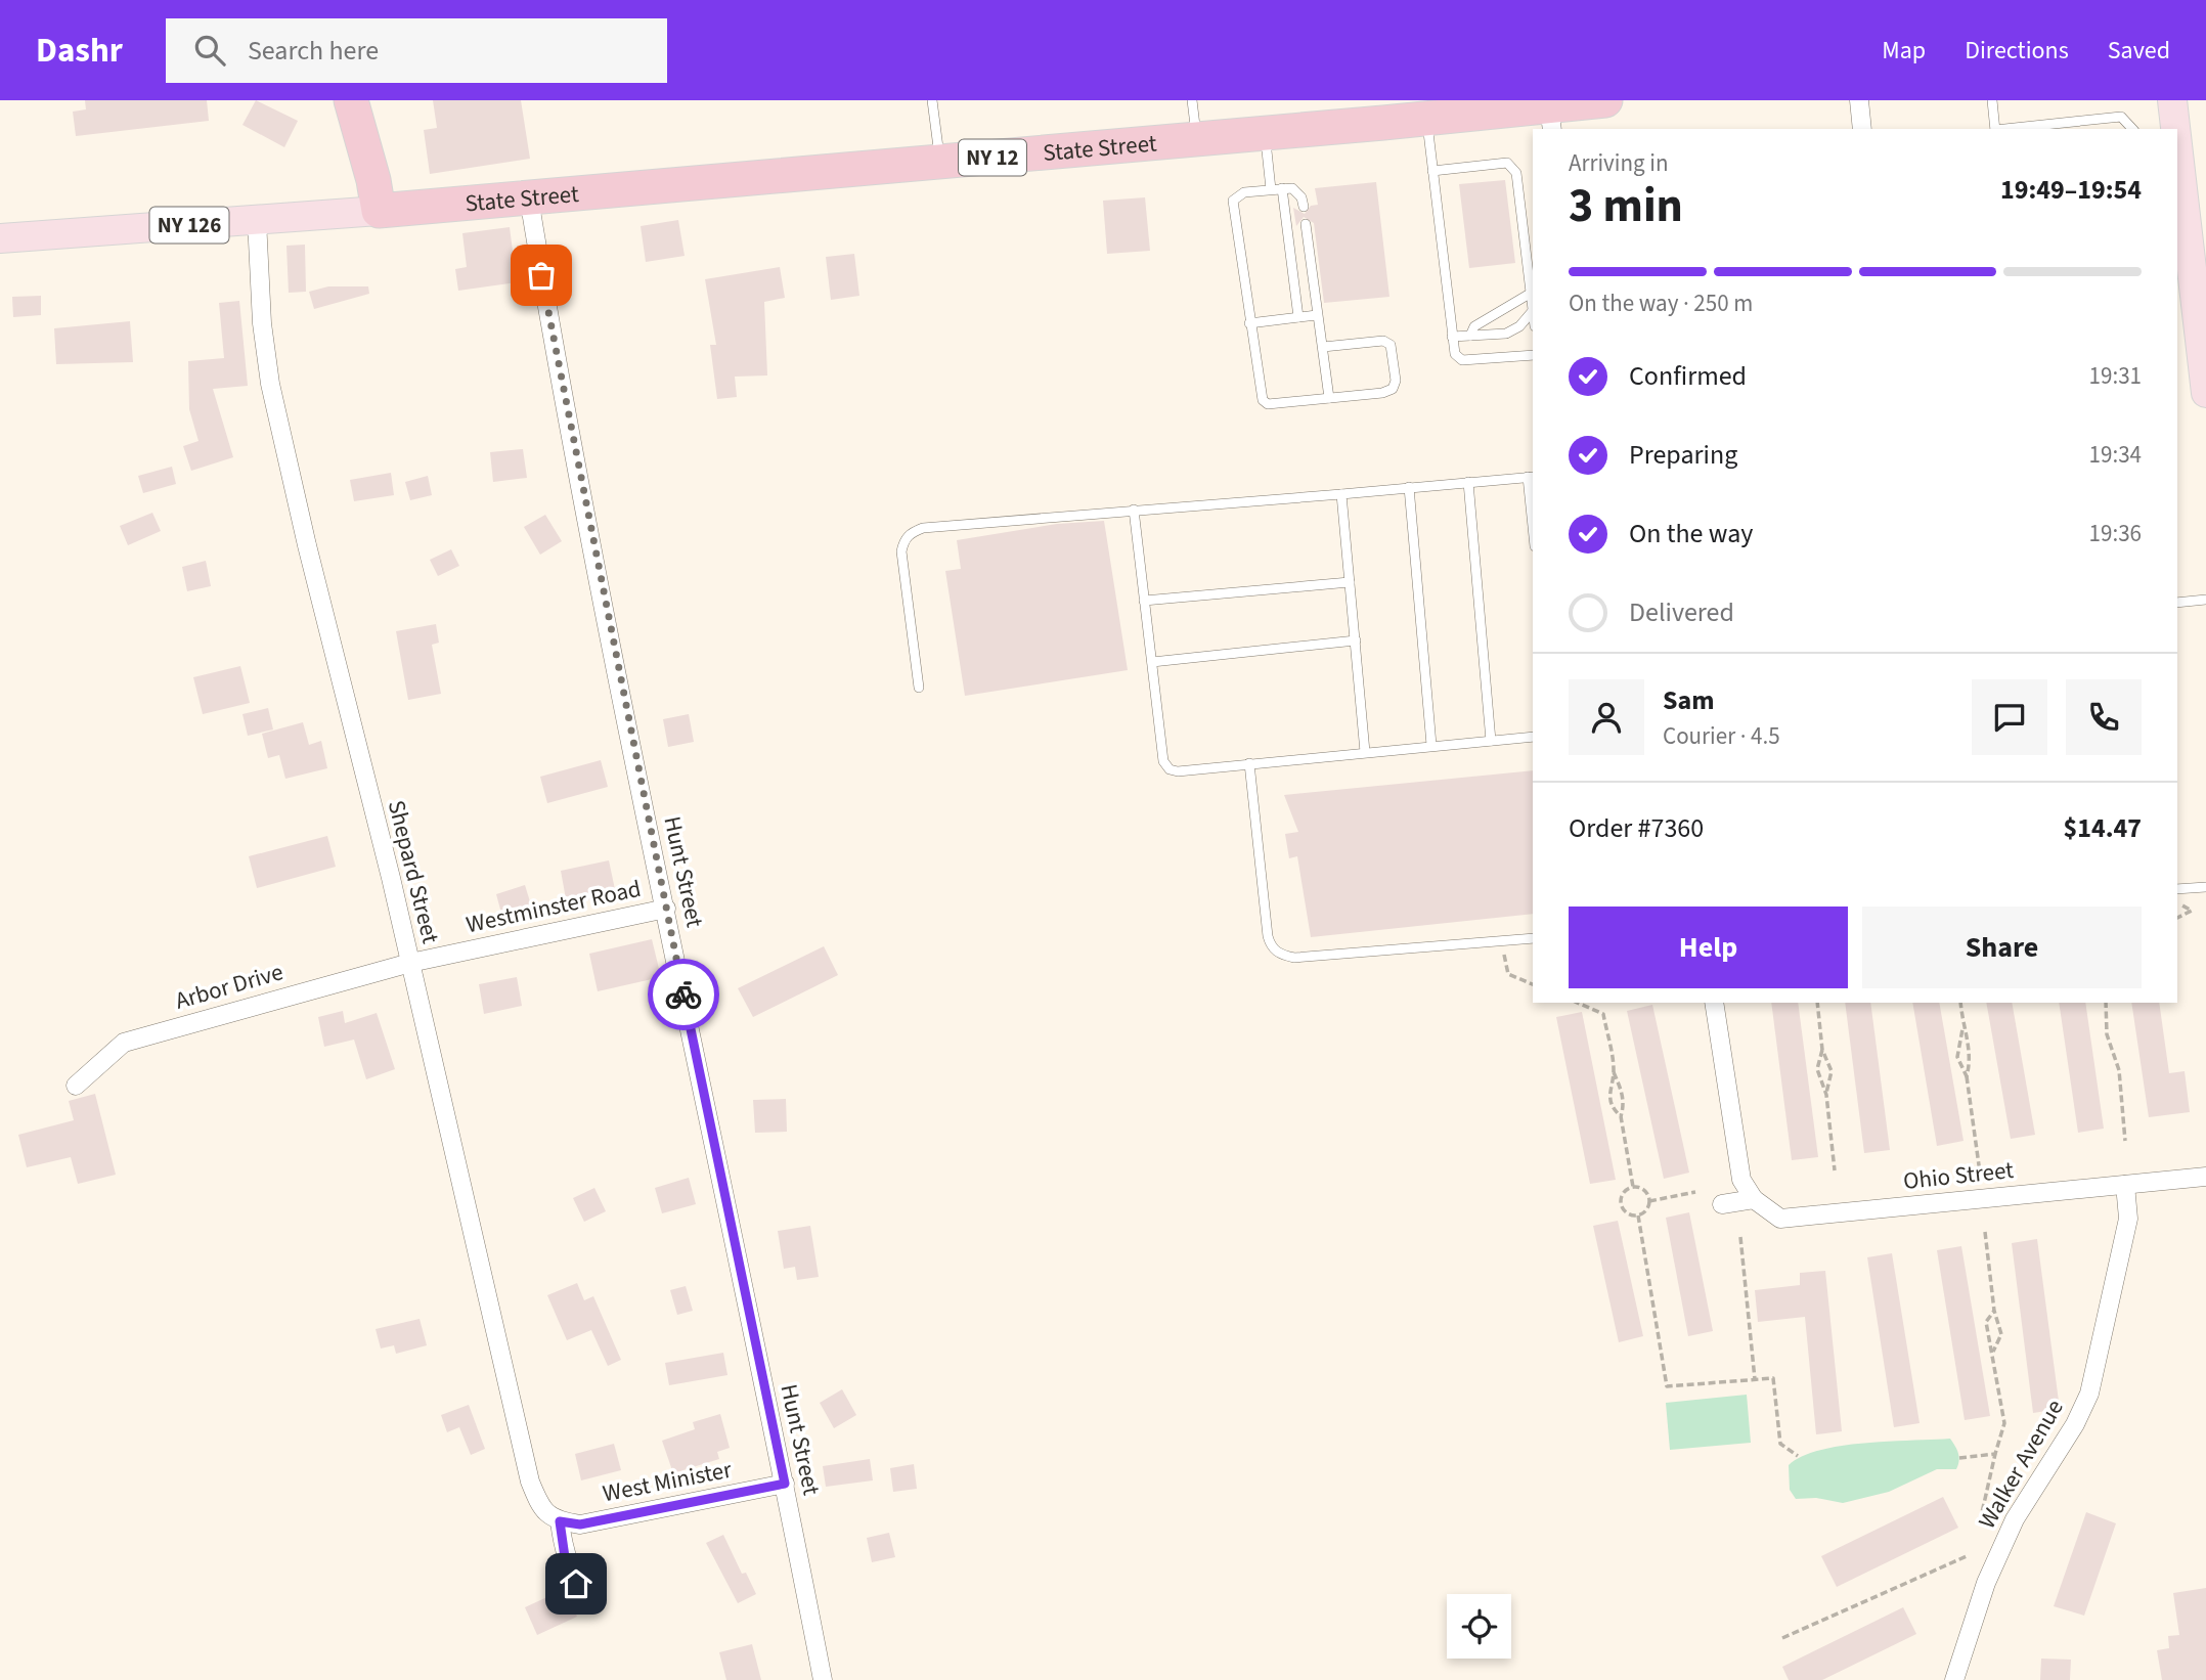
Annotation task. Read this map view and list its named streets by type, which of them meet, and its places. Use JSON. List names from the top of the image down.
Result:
{
  "streets": {
    "highway": ["State Street", "NY 12"],
    "main road": ["NY 126"],
    "street": [
      "Shepard Street",
      "Hunt Street",
      "Westminster Road",
      "Arbor Drive",
      "Ohio Street",
      "Walker Avenue",
      "West Minister"
    ]
  },
  "crossings": [
    ["State Street", "Shepard Street"],
    ["State Street", "Hunt Street"],
    ["Shepard Street", "Westminster Road"],
    ["Shepard Street", "Arbor Drive"],
    ["Shepard Street", "West Minister"],
    ["Hunt Street", "Westminster Road"],
    ["Hunt Street", "West Minister"],
    ["Westminster Road", "Arbor Drive"],
    ["Ohio Street", "Walker Avenue"]
  ],
  "page": {
    "header": "Dashr",
    "search": "Search here",
    "nav": ["Map", "Directions", "Saved"],
    "heading": ["3 min", "Arriving in", "19:49–19:54"],
    "panel": [
      "Sam",
      "Courier · 4.5",
      "Order #7360",
      "$14.47"
    ],
    "bar": "On the way · 250 m",
    "list": [
      ["Confirmed", "19:31"],
      ["Preparing", "19:34"],
      ["On the way", "19:36"],
      "Delivered"
    ],
    "buttons": ["Help", "Share"]
  }
}
